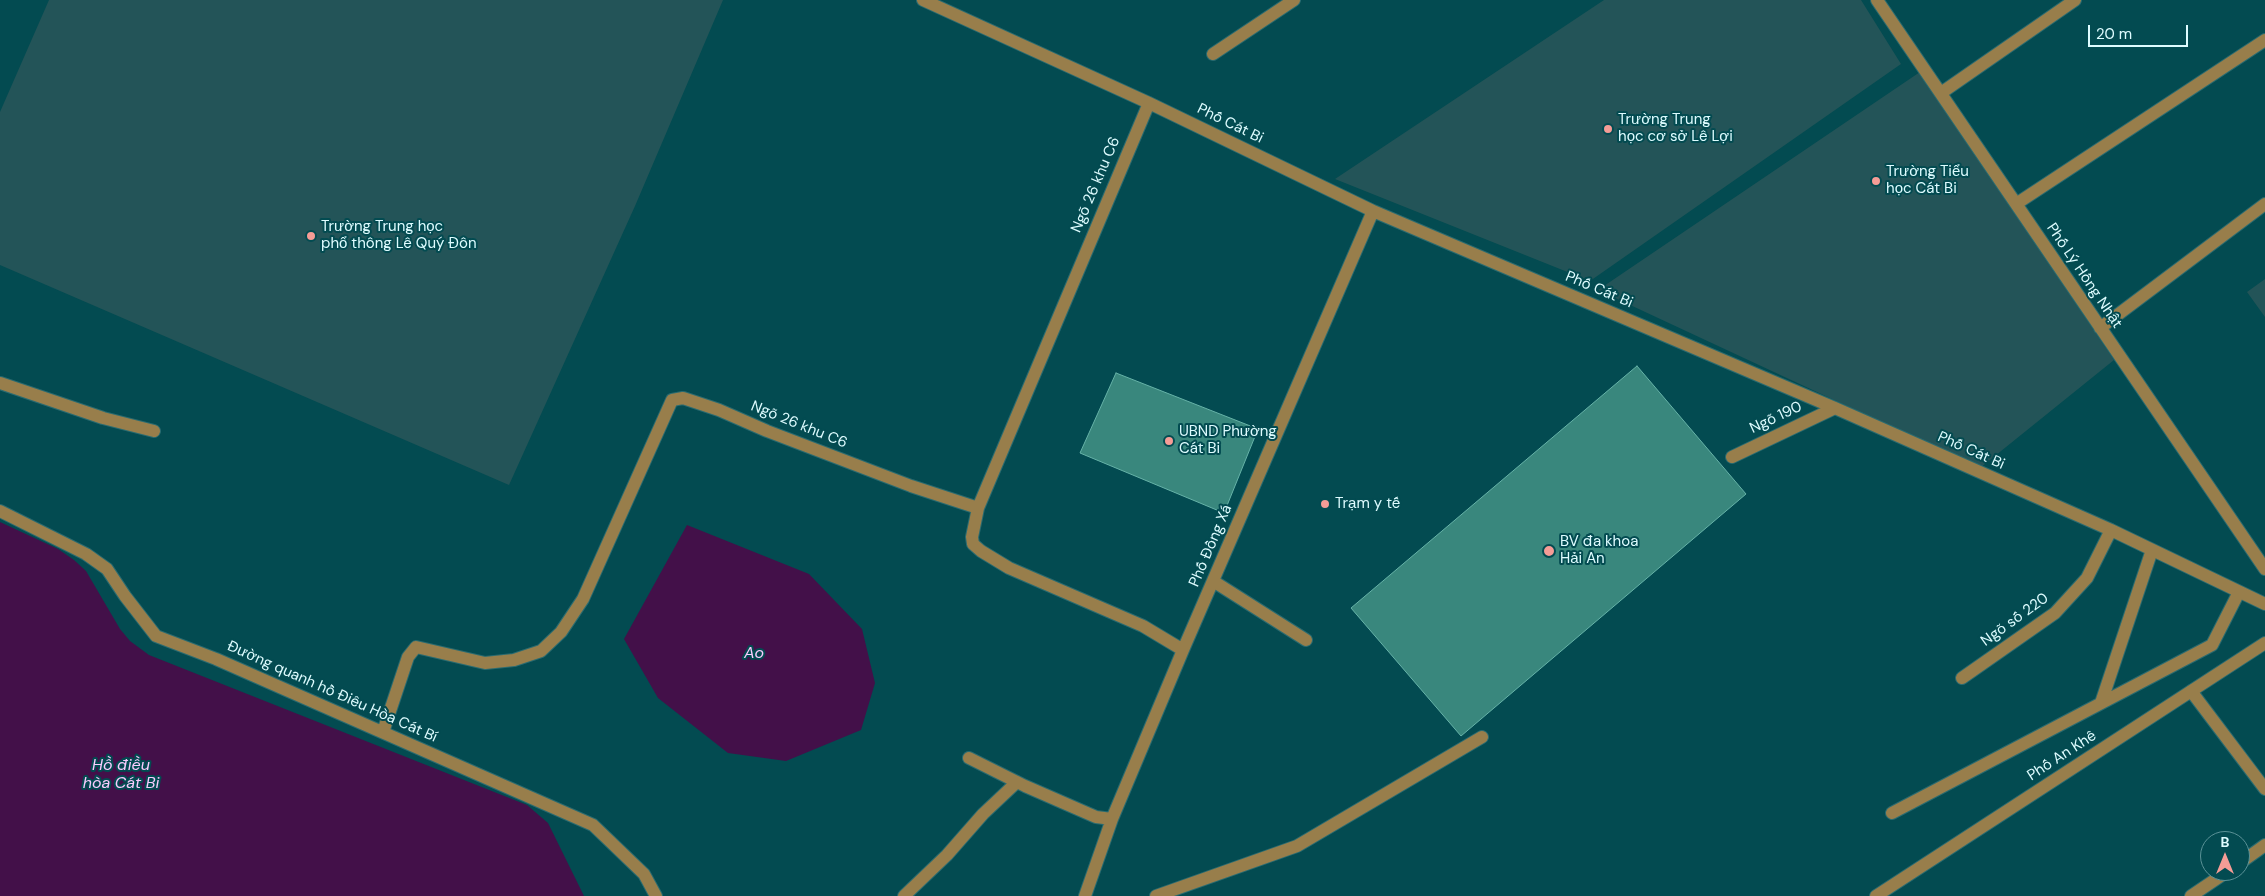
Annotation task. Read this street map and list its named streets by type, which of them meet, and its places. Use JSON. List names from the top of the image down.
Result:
{
  "streets": {
    "street": [
      "Phố Cát Bi",
      "Ngõ 26 khu C6",
      "Phố Lý Hồng Nhật",
      "Ngõ 190",
      "Phố Đồng Xá",
      "Ngõ số 220",
      "Đường quanh hồ Điêu Hòa Cát Bí",
      "Phố An Khê"
    ]
  },
  "crossings": [
    ["Phố Cát Bi", "Ngõ 26 khu C6"],
    ["Phố Cát Bi", "Ngõ 190"],
    ["Phố Cát Bi", "Phố Đồng Xá"],
    ["Phố Cát Bi", "Ngõ số 220"],
    ["Ngõ 26 khu C6", "Đường quanh hồ Điêu Hòa Cát Bí"]
  ],
  "water": ["Ao", "Hồ điều hòa Cát Bi"],
  "places": [
    "Trường Trung học cơ sở Lê Lợi",
    "Trường Tiểu học Cát Bi",
    "Trường Trung học phổ thông Lê Quý Đôn",
    "UBND Phường Cát Bi",
    "Trạm y tế",
    "BV đa khoa Hải An"
  ],
  "scale_bar": "20 m",
  "north": "top"
}
